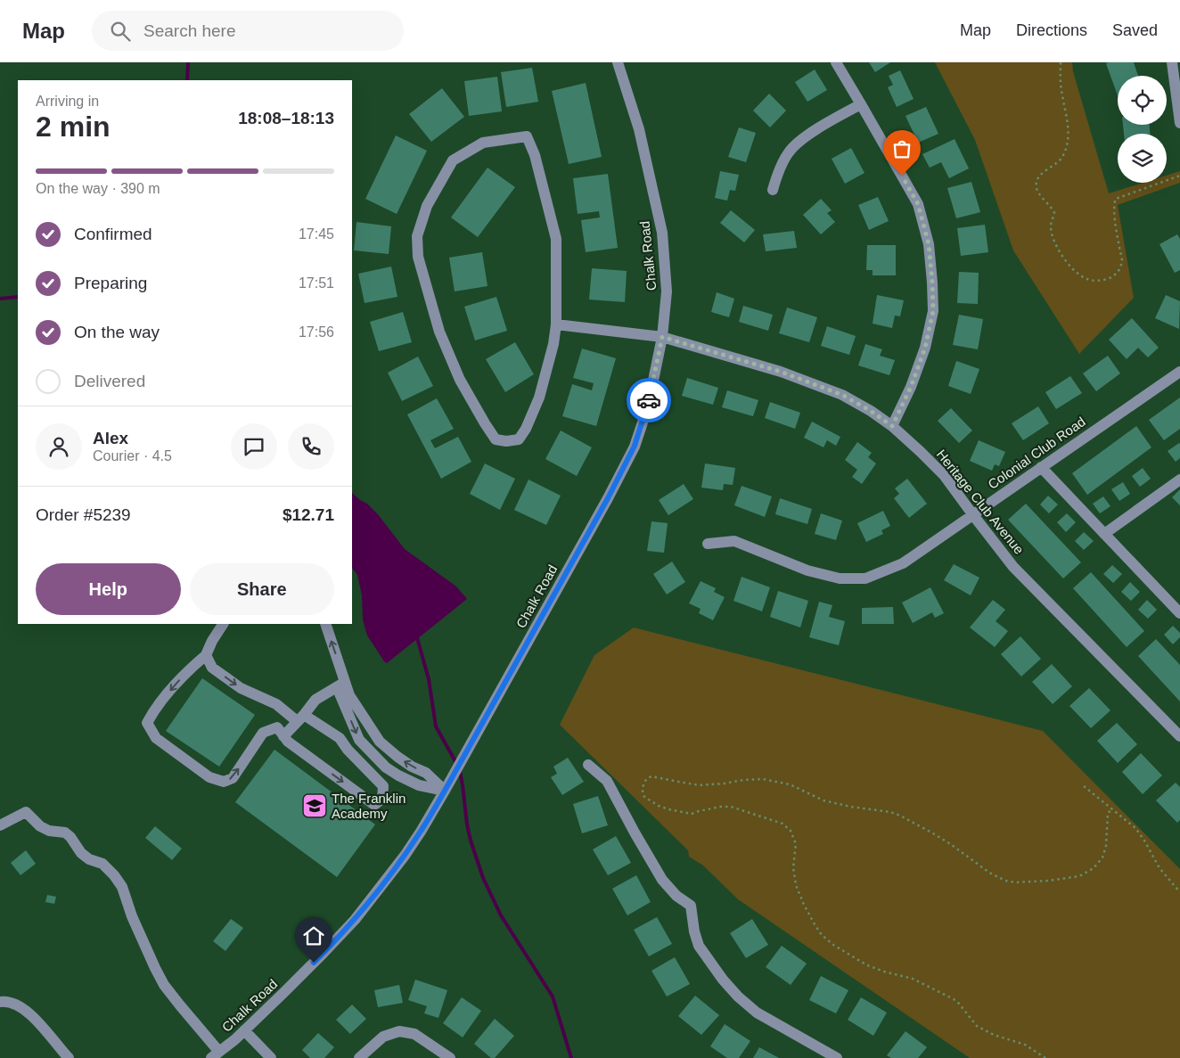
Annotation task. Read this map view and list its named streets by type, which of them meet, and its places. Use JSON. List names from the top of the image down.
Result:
{
  "streets": {
    "street": ["Chalk Road", "Colonial Club Road", "Heritage Club Avenue"]
  },
  "crossings": [
    ["Chalk Road", "Heritage Club Avenue"],
    ["Colonial Club Road", "Heritage Club Avenue"]
  ],
  "places": {
    "school or university": ["The Franklin Academy"]
  },
  "page": {
    "header": "Map",
    "search": "Search here",
    "nav": ["Map", "Directions", "Saved"],
    "heading": ["2 min", "Arriving in", "18:08–18:13"],
    "panel": [
      "Alex",
      "Courier · 4.5",
      "Order #5239",
      "$12.71"
    ],
    "bar": "On the way · 390 m",
    "list": [
      ["Confirmed", "17:45"],
      ["Preparing", "17:51"],
      ["On the way", "17:56"],
      "Delivered"
    ],
    "buttons": ["Help", "Share"]
  }
}
